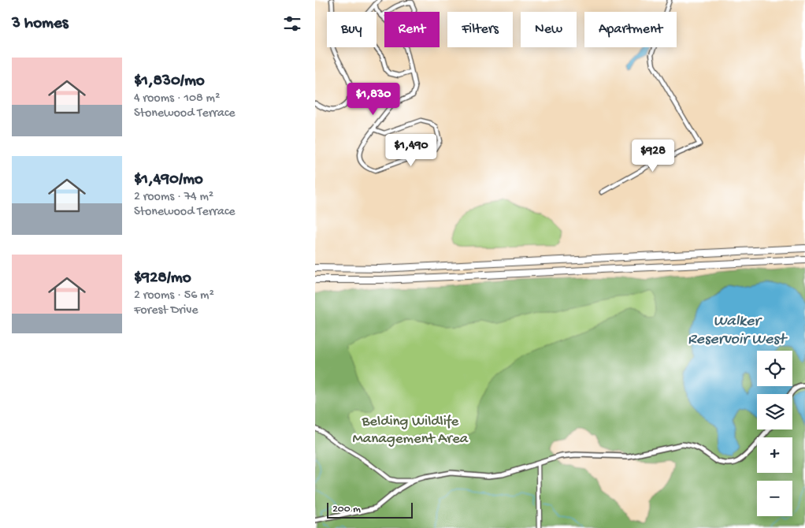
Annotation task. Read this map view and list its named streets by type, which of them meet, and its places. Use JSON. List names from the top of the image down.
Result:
{
  "water": ["Walker Reservoir West"],
  "parks": ["Belding Wildlife Management Area"],
  "scale_bar": "200 m",
  "page": {
    "heading": "3 homes",
    "chip": [
      "Buy",
      "Rent",
      "Filters",
      "New",
      "Apartment"
    ],
    "list": [
      {
        "name": "$1,830/mo",
        "note": "4 rooms · 108 m² · Stonewood Terrace"
      },
      {
        "name": "$1,490/mo",
        "note": "2 rooms · 74 m² · Stonewood Terrace"
      },
      {
        "name": "$928/mo",
        "note": "2 rooms · 56 m² · Forest Drive"
      }
    ],
    "price": ["$1,830", "$1,490", "$928"],
    "map_buttons": ["+", "−"],
    "scale": "200 m"
  }
}
